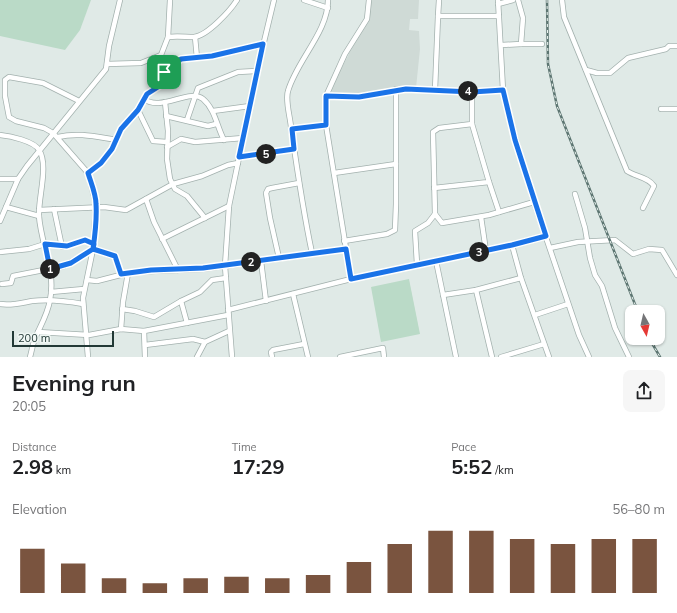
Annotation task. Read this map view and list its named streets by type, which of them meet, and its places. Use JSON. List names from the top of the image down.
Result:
{
  "scale_bar": "200 m",
  "north": "bottom",
  "page": {
    "pins": [
      "4",
      "5",
      "3",
      "2",
      "1"
    ],
    "scale": "200 m",
    "heading": ["Evening run", "20:05"],
    "stats": [
      ["Distance", "2.98 km"],
      ["Time", "17:29"],
      ["Pace", "5:52 /km"]
    ],
    "chart": ["Elevation", "56–80 m"]
  }
}
